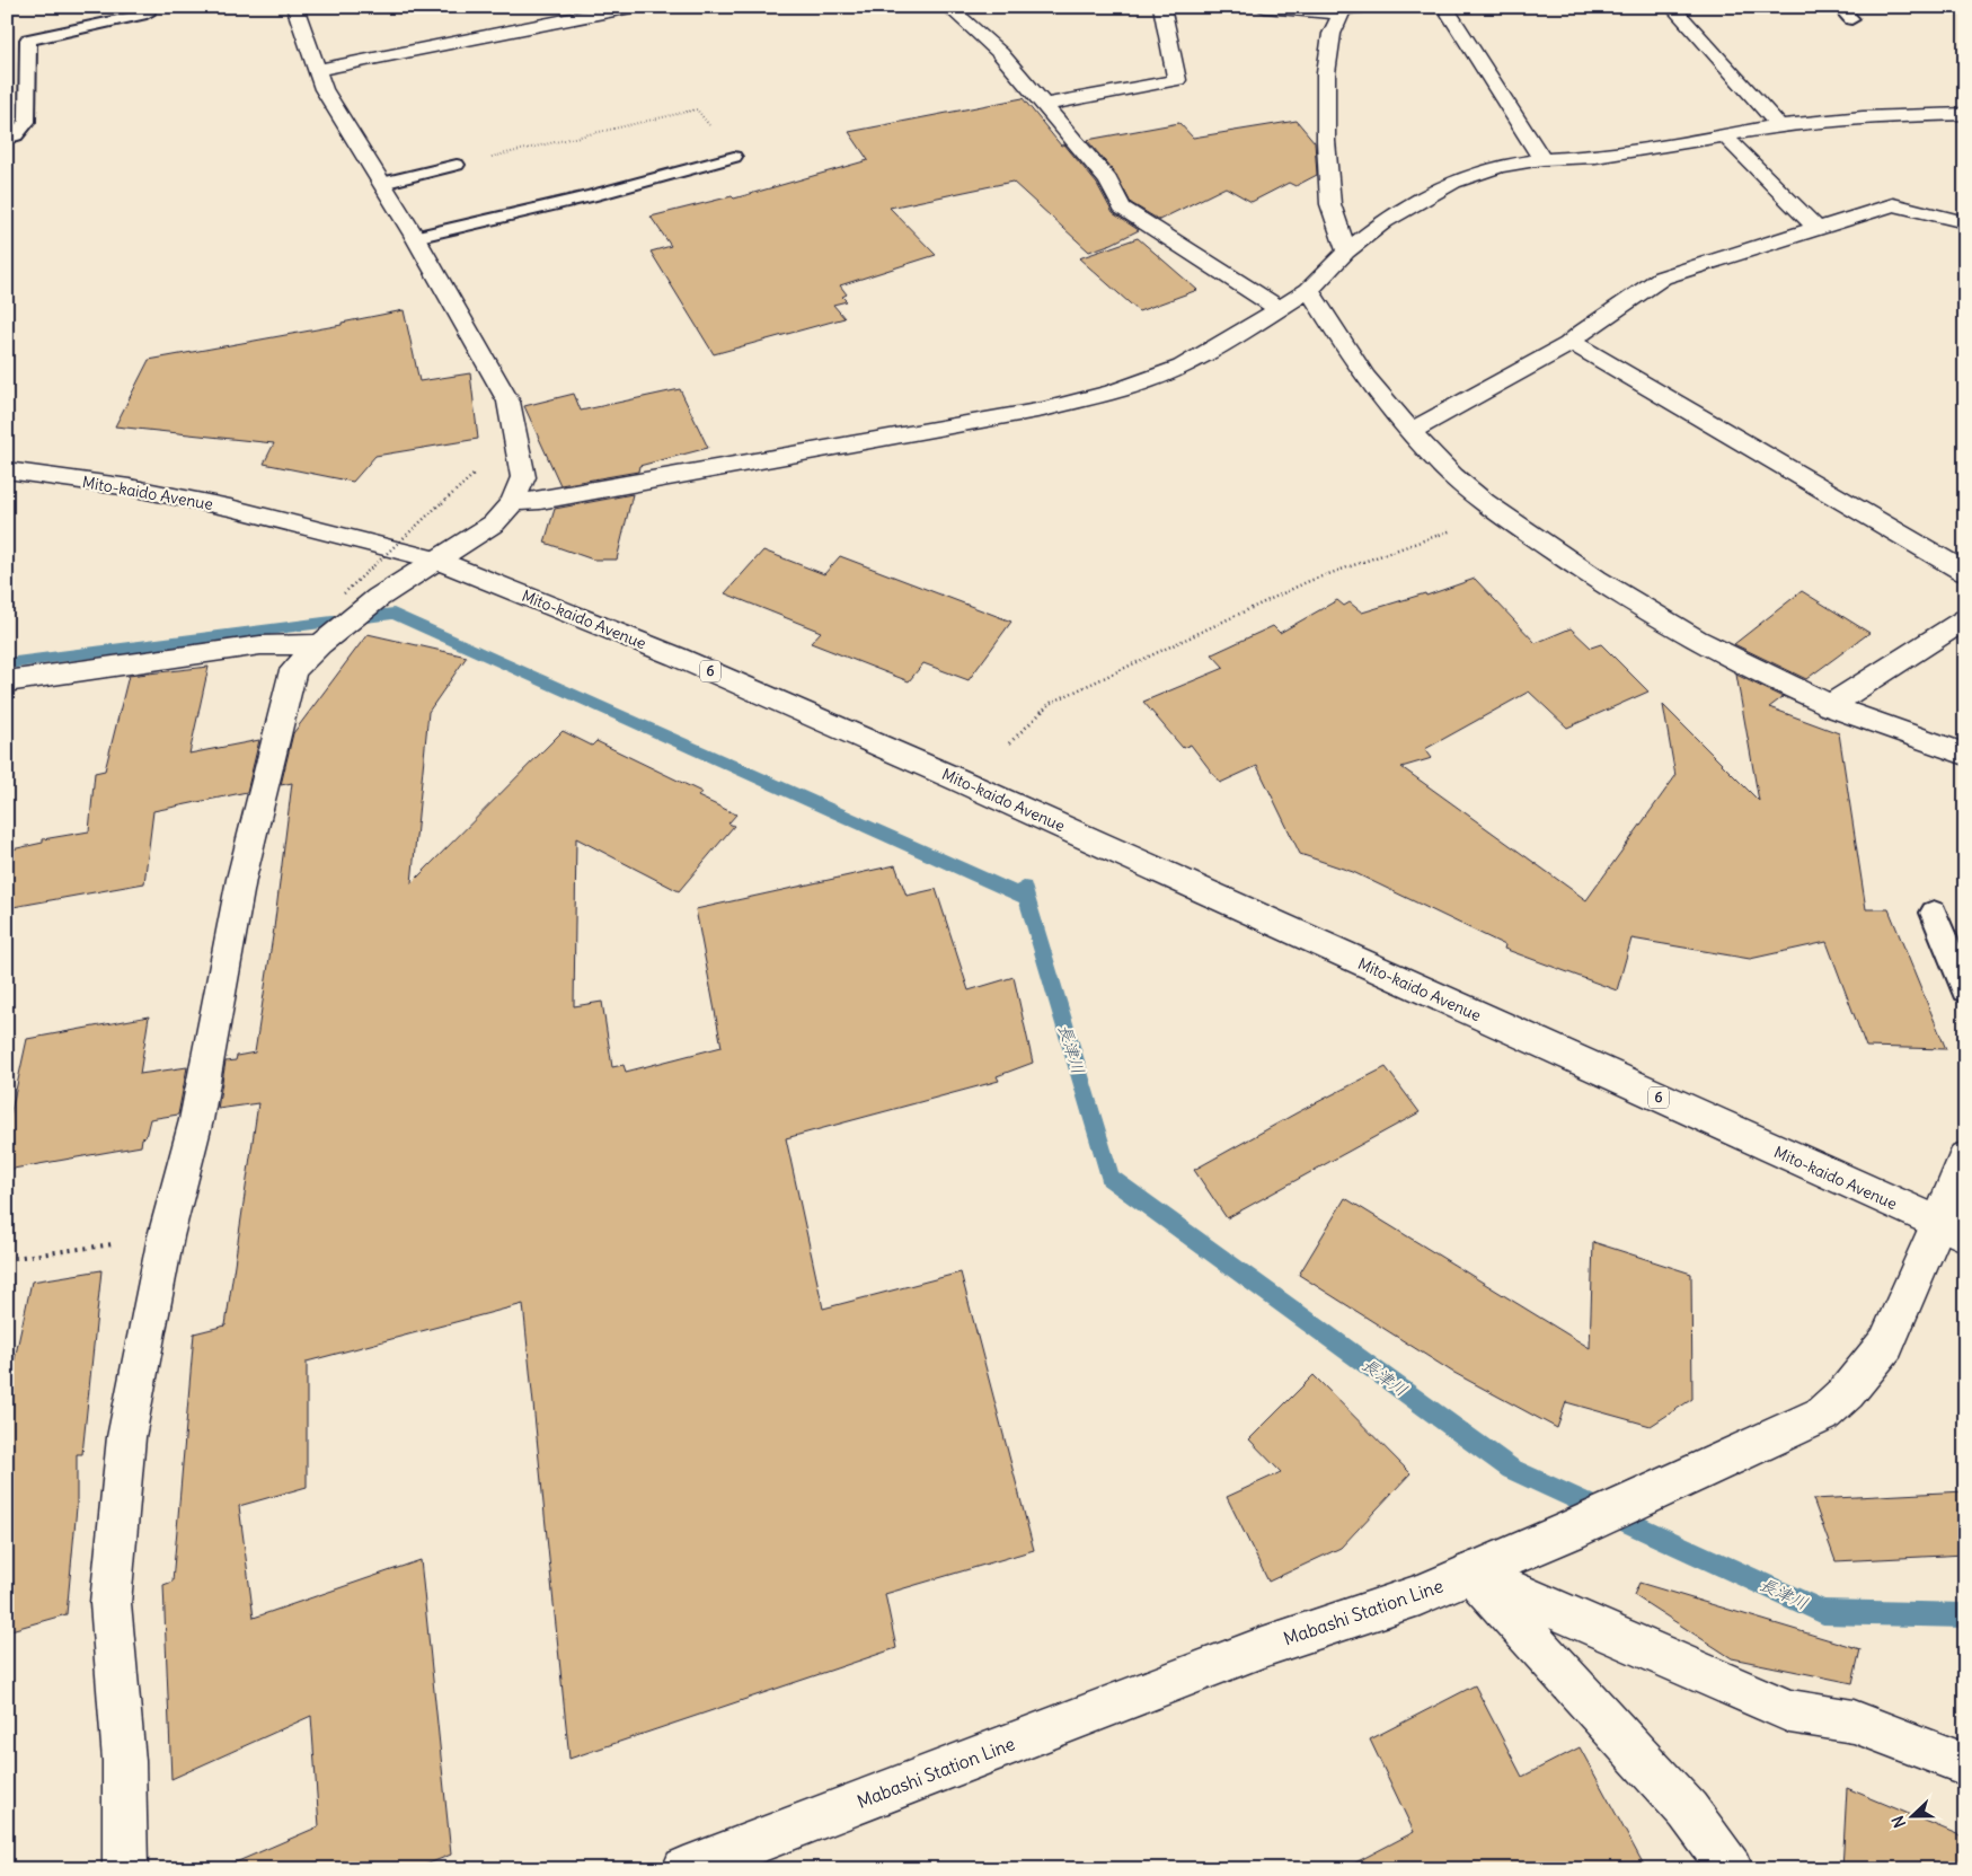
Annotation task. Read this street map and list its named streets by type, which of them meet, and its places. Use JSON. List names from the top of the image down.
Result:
{
  "streets": {
    "main road": ["Mito-kaido Avenue", "6", "Mabashi Station Line"]
  },
  "crossings": [
    ["Mito-kaido Avenue", "Mabashi Station Line"]
  ],
  "water": ["長津川"],
  "north": "left"
}
